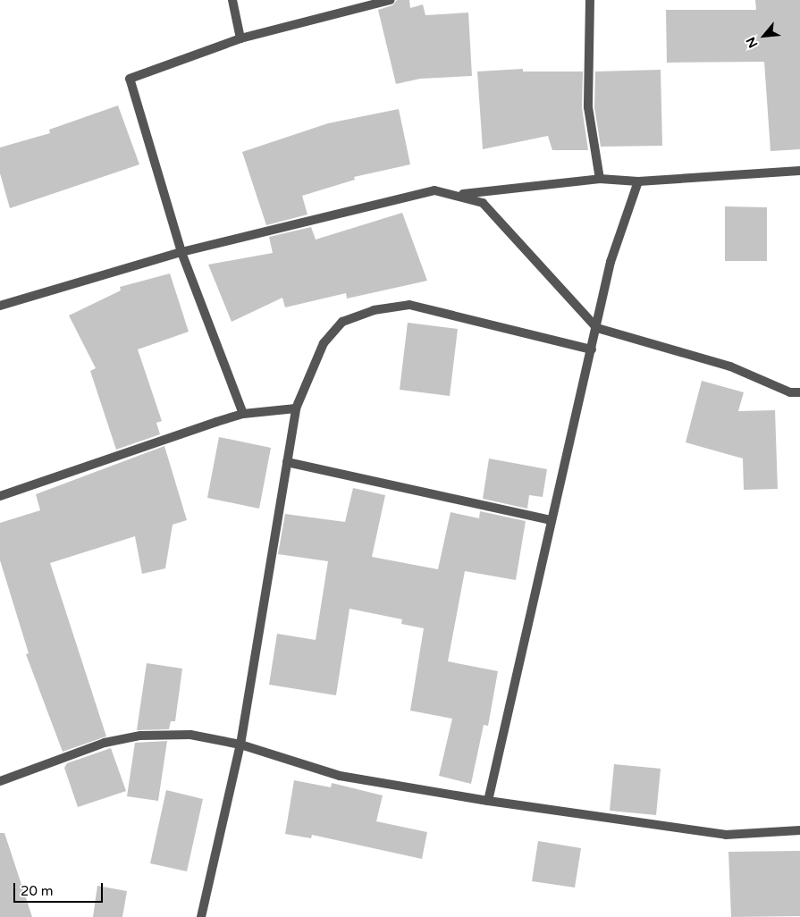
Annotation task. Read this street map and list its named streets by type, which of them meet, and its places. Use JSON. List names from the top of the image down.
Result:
{
  "scale_bar": "20 m",
  "north": "bottom left"
}
